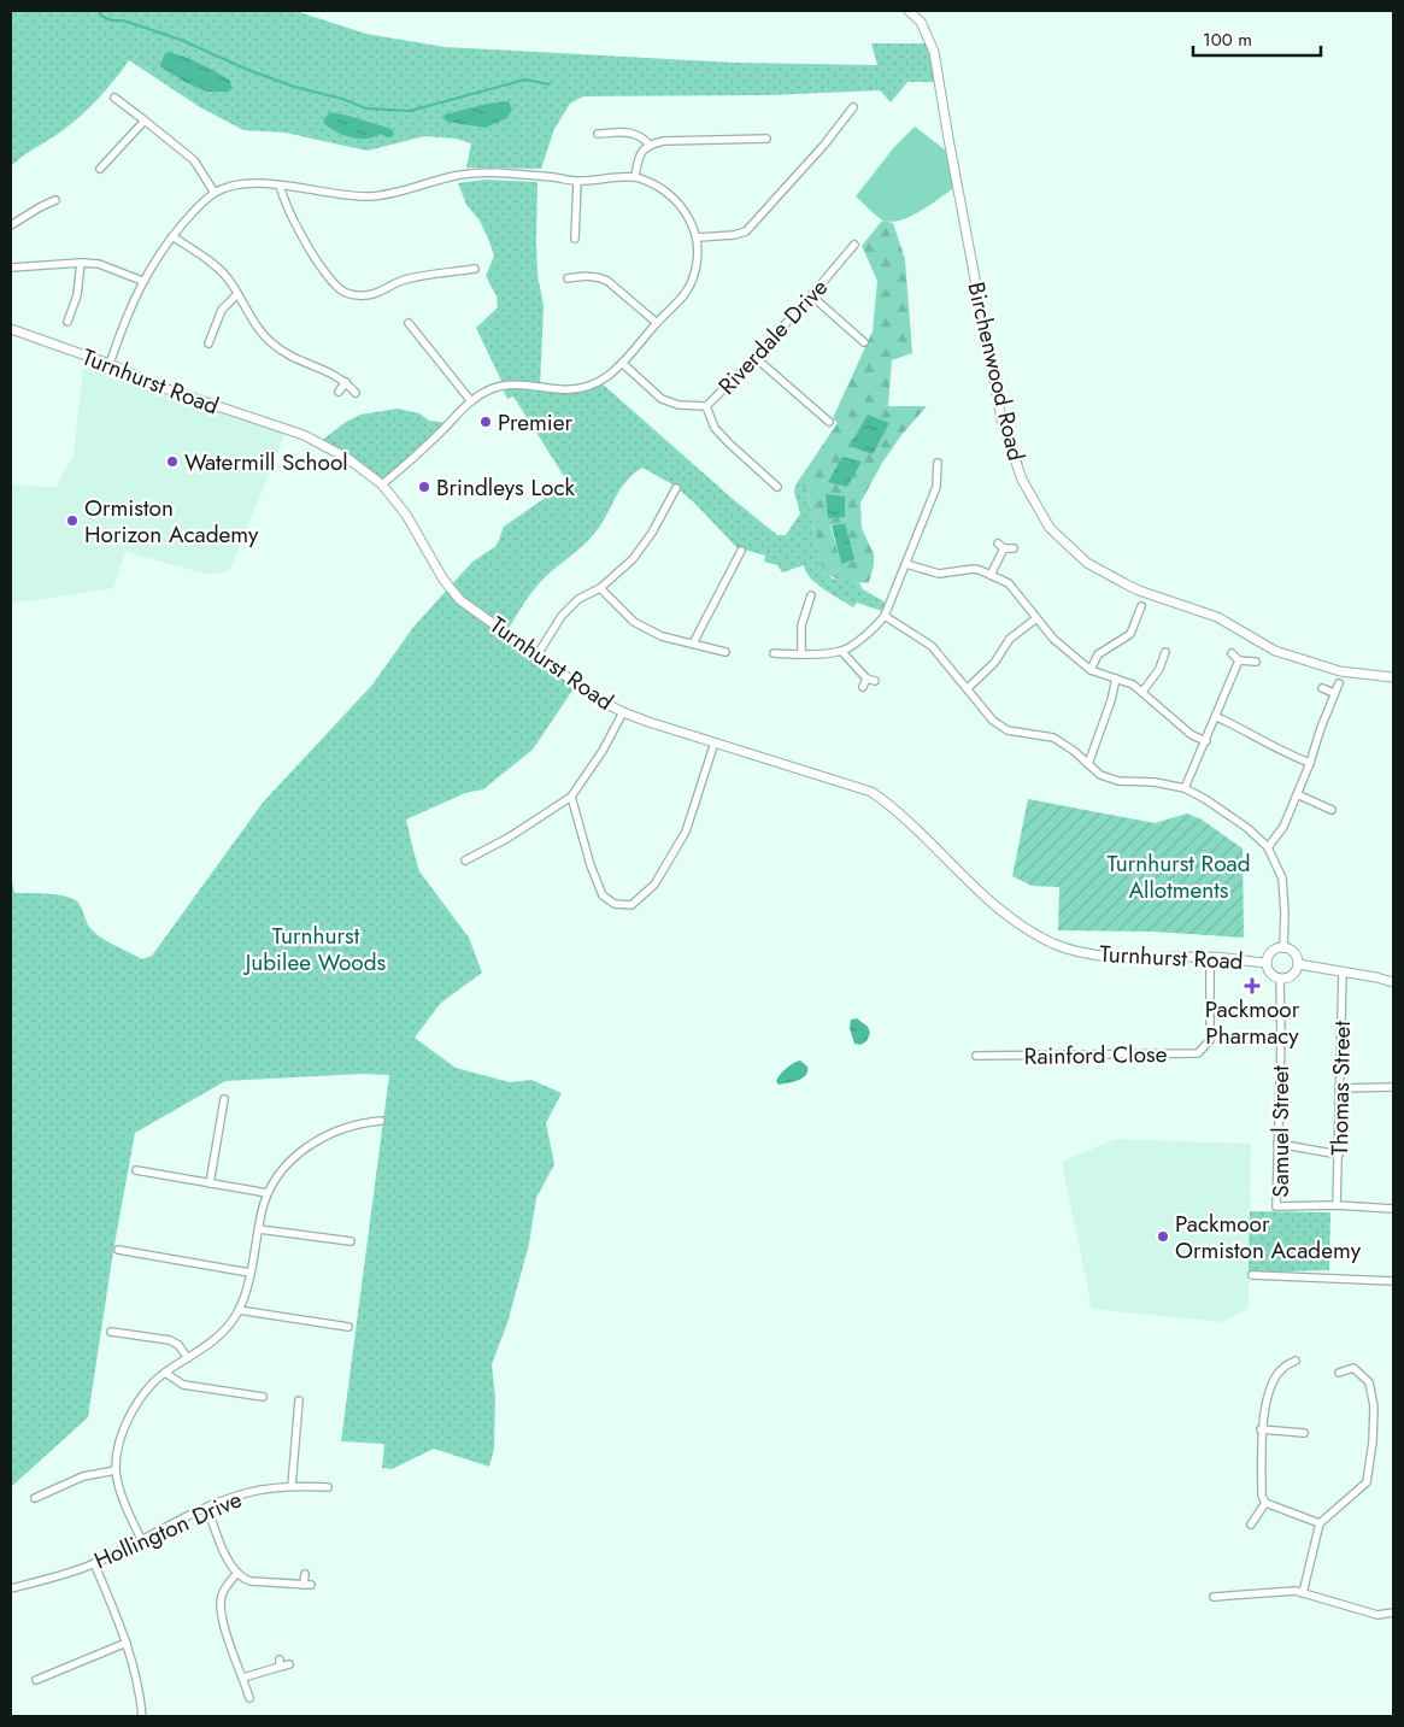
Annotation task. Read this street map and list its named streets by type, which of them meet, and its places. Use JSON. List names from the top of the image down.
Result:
{
  "streets": {
    "street": [
      "Riverdale Drive",
      "Birchenwood Road",
      "Turnhurst Road",
      "Rainford Close",
      "Thomas Street",
      "Samuel Street",
      "Hollington Drive"
    ]
  },
  "crossings": [
    ["Turnhurst Road", "Rainford Close"],
    ["Turnhurst Road", "Samuel Street"],
    ["Thomas Street", "Samuel Street"]
  ],
  "parks": ["Turnhurst Road Allotments", "Turnhurst Jubilee Woods"],
  "places": {
    "other": [
      "Premier",
      "Watermill School",
      "Brindleys Lock",
      "Ormiston Horizon Academy",
      "Packmoor Ormiston Academy"
    ],
    "health": ["Packmoor Pharmacy"]
  },
  "scale_bar": "100 m"
}
